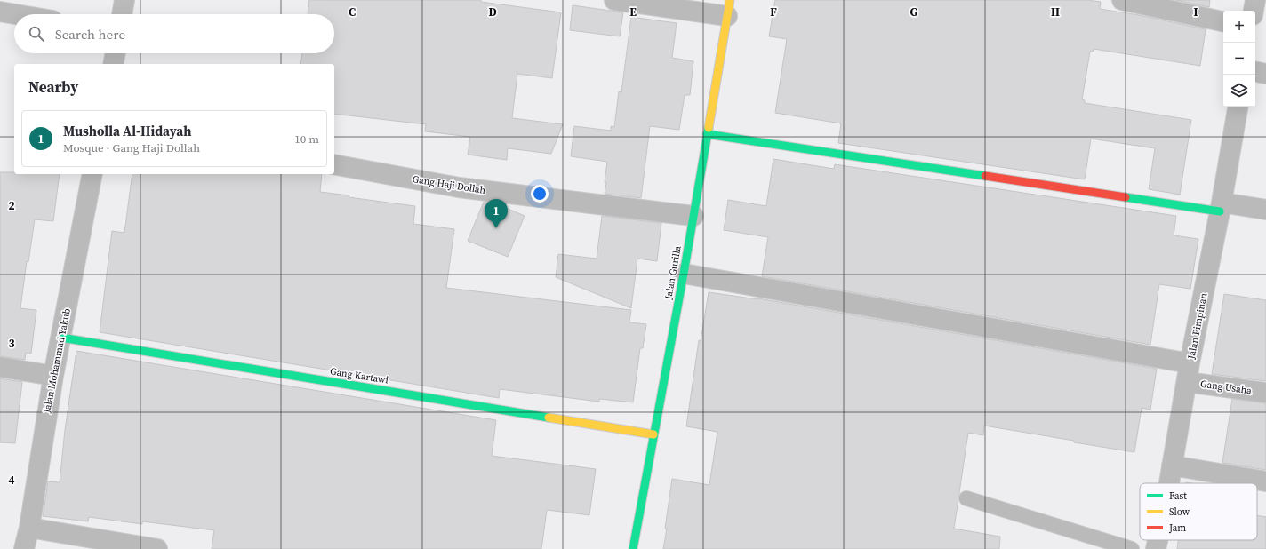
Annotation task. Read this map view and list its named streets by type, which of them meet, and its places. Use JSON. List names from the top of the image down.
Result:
{
  "streets": {
    "street": [
      "Gang Haji Dollah",
      "Jalan Gurilla",
      "Jalan Pimpinan",
      "Jalan Mohammad Yakub",
      "Gang Kartawi",
      "Gang Usaha"
    ]
  },
  "crossings": [
    ["Gang Haji Dollah", "Jalan Gurilla"],
    ["Jalan Gurilla", "Gang Kartawi"],
    ["Jalan Gurilla", "Gang Usaha"],
    ["Jalan Pimpinan", "Gang Usaha"],
    ["Jalan Mohammad Yakub", "Gang Kartawi"]
  ],
  "legend": ["Fast", "Slow", "Jam"],
  "page": {
    "map_buttons": ["+", "−"],
    "search": "Search here",
    "heading": "Nearby",
    "list": [
      {
        "mark": "1",
        "name": "Musholla Al-Hidayah",
        "note": "Mosque · Gang Haji Dollah",
        "value": "10 m"
      }
    ],
    "pins": "1"
  },
  "grid": {
    "columns": [
      "C",
      "D",
      "E",
      "F",
      "G",
      "H",
      "I"
    ],
    "rows": ["2", "3", "4"]
  }
}
